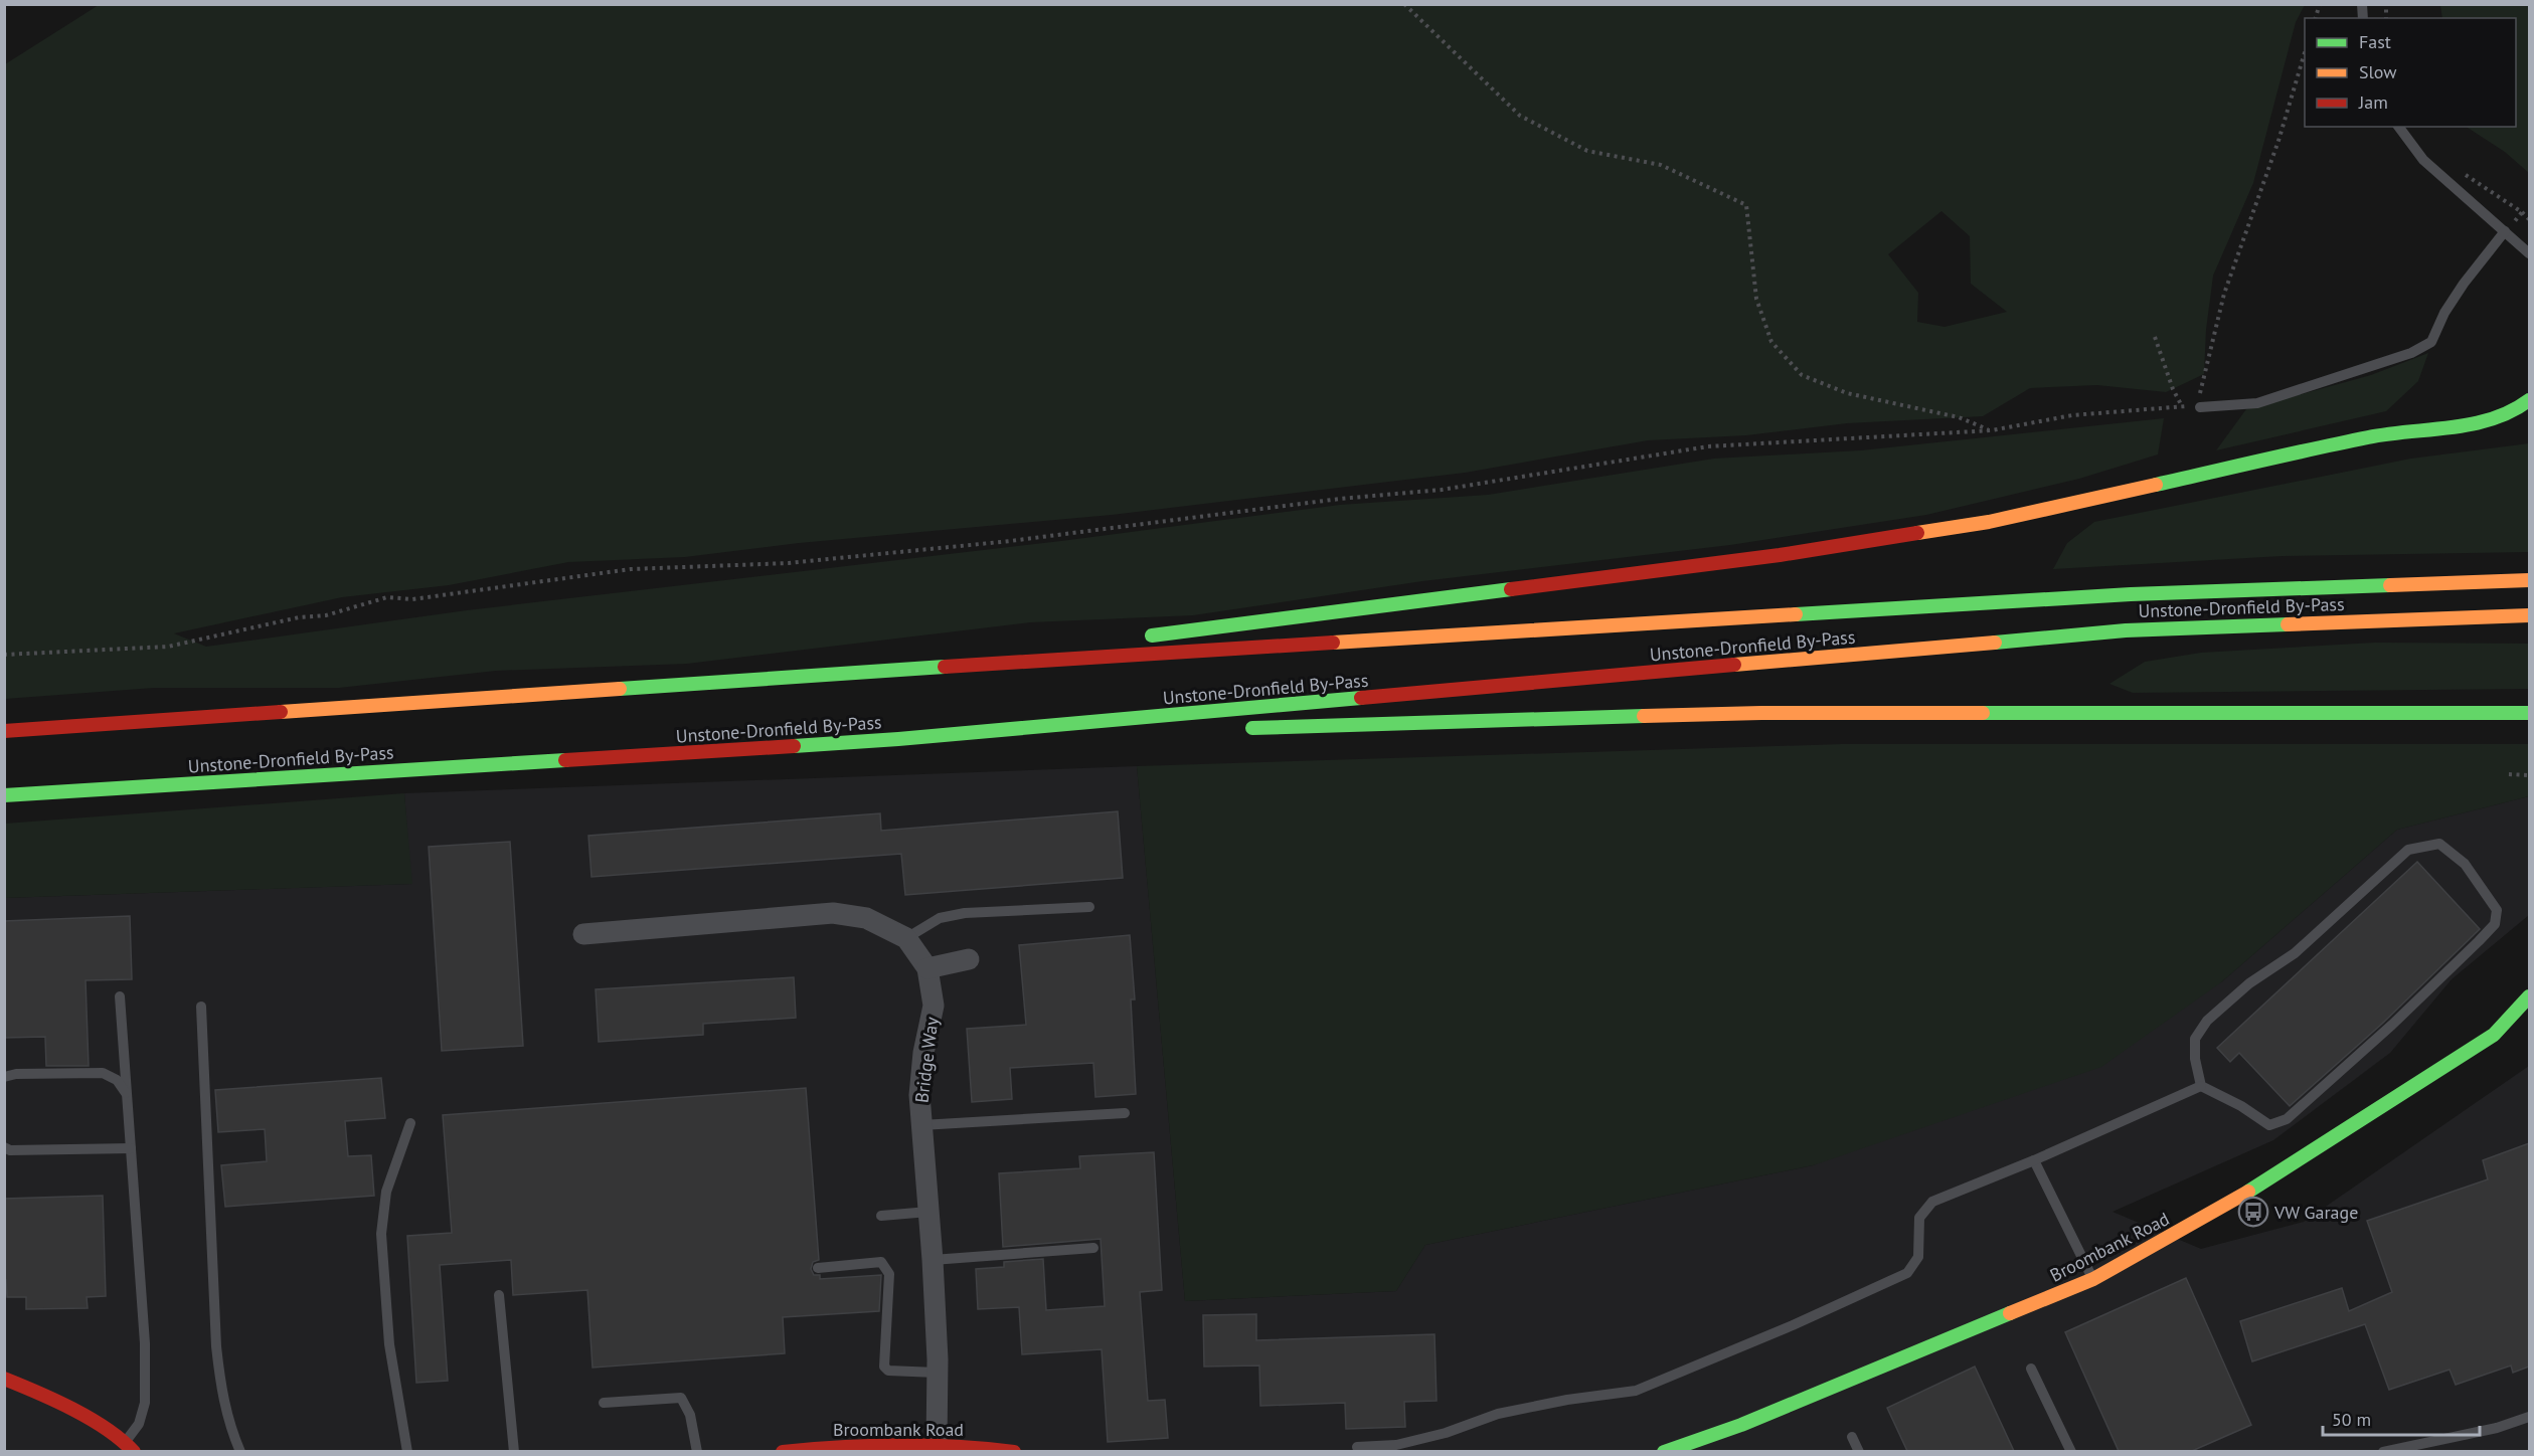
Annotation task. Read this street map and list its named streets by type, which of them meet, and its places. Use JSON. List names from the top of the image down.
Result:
{
  "streets": {
    "main road": ["Unstone-Dronfield By-Pass", "Broombank Road"],
    "street": ["Bridge Way"]
  },
  "crossings": [
    ["Bridge Way", "Broombank Road"]
  ],
  "places": {
    "bus stop": ["VW Garage"]
  },
  "legend": ["Fast", "Slow", "Jam"],
  "scale_bar": "50 m"
}
